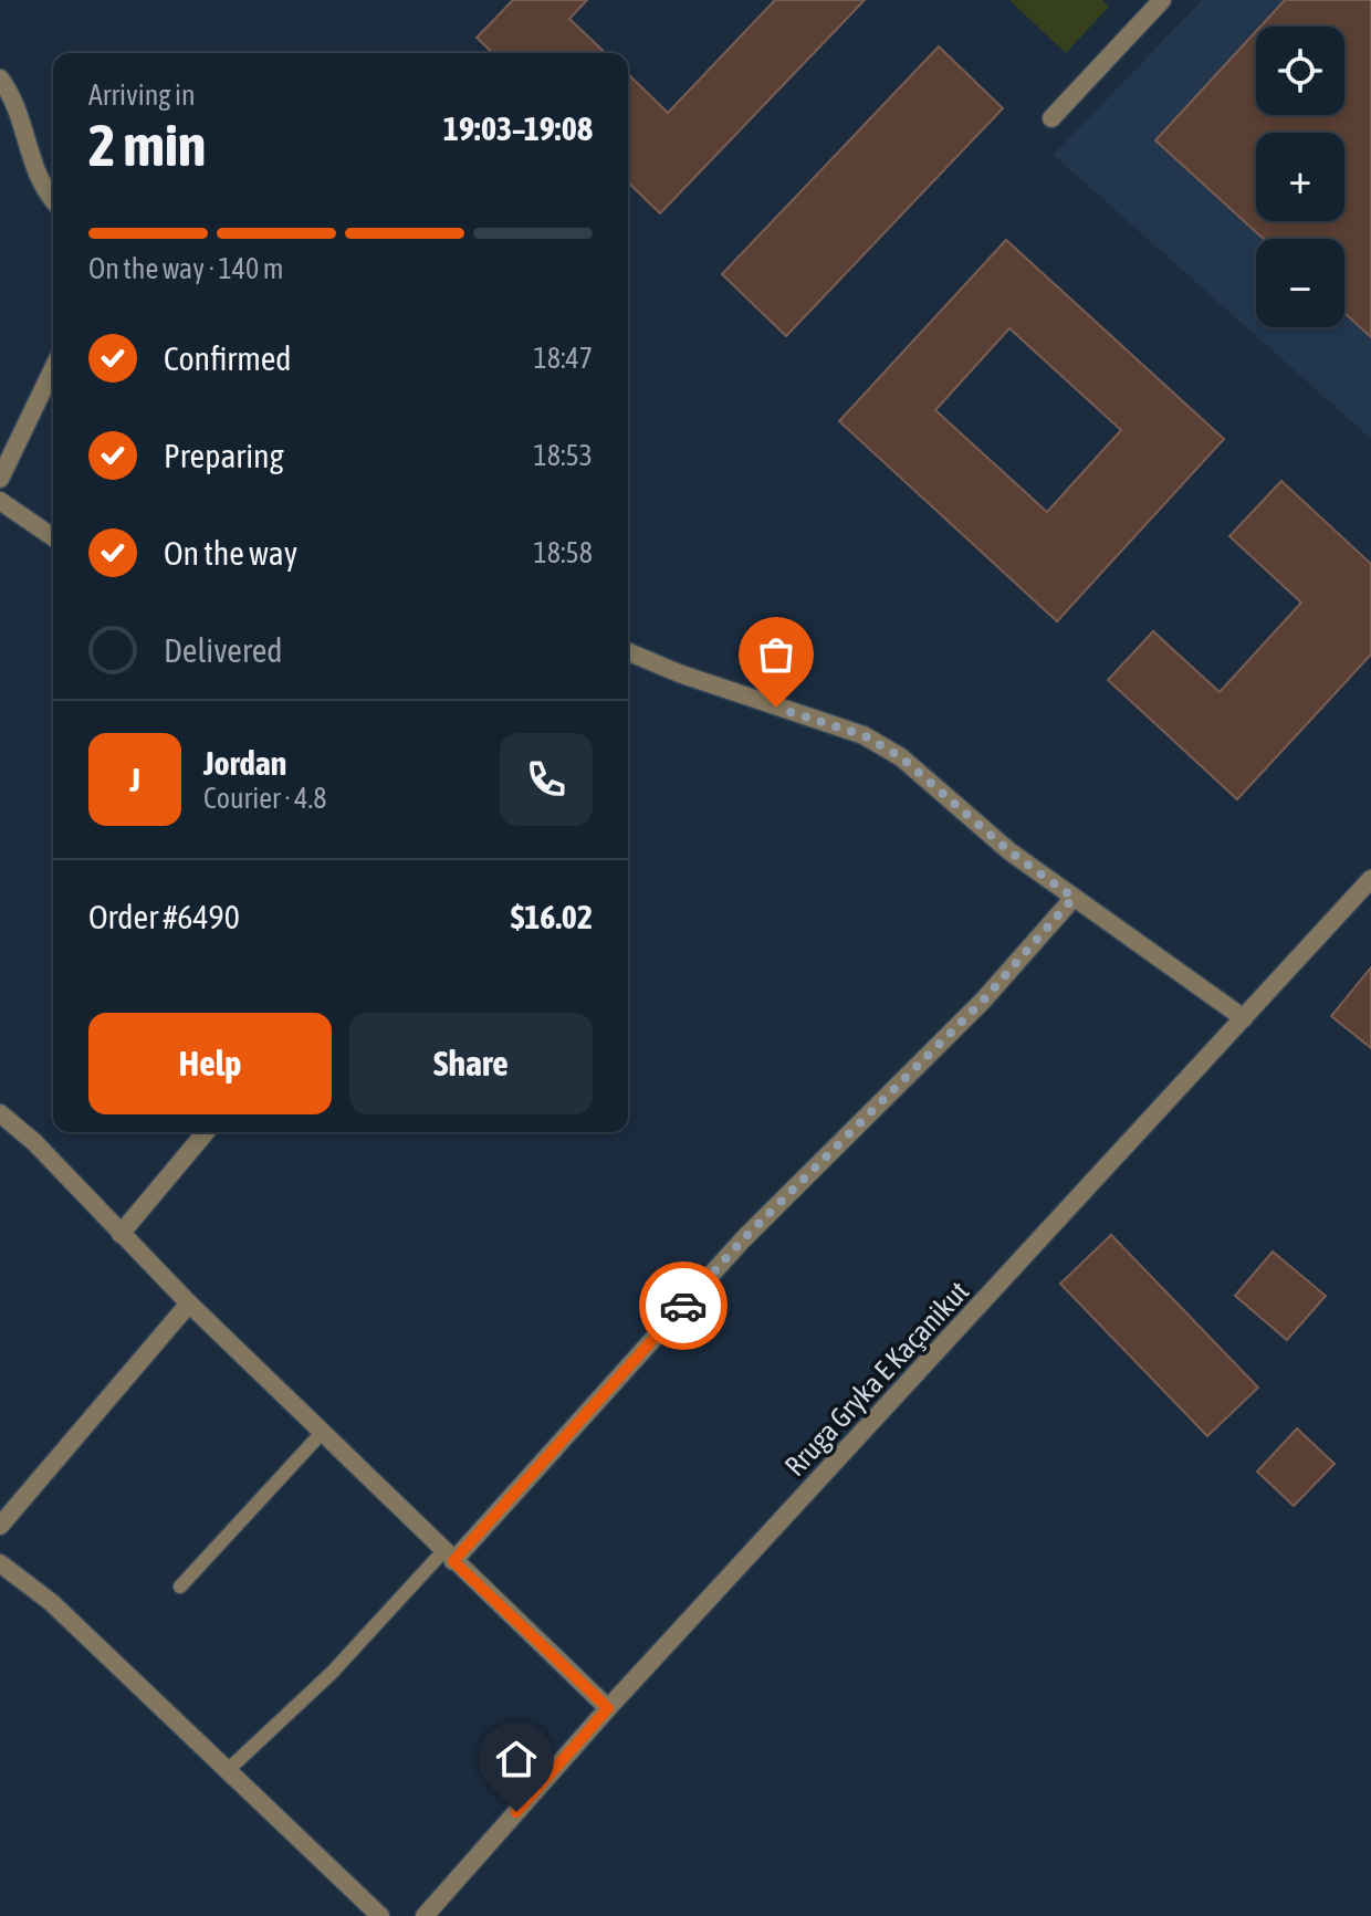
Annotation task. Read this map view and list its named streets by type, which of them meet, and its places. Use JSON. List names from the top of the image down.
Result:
{
  "streets": {
    "street": ["Rruga Gryka E Kaçanikut"]
  },
  "page": {
    "map_buttons": ["+", "−"],
    "heading": ["2 min", "Arriving in", "19:03–19:08"],
    "panel": [
      "Jordan",
      "Courier · 4.8",
      "Order #6490",
      "$16.02"
    ],
    "bar": "On the way · 140 m",
    "list": [
      ["Confirmed", "18:47"],
      ["Preparing", "18:53"],
      ["On the way", "18:58"],
      "Delivered"
    ],
    "round": "J",
    "buttons": ["Help", "Share"]
  }
}
